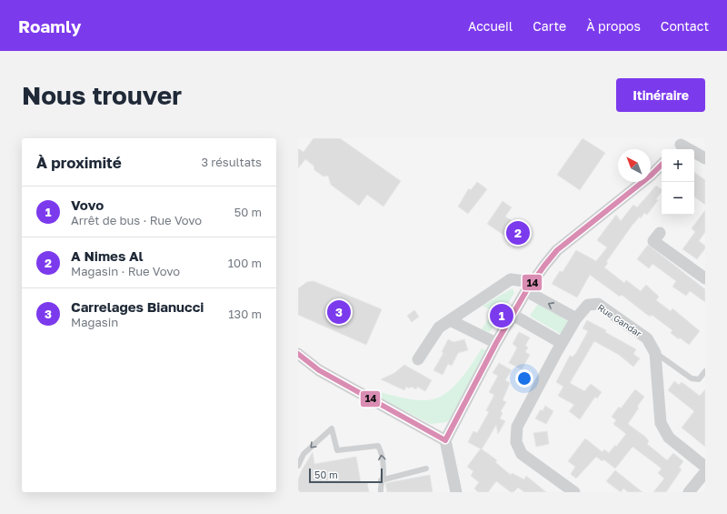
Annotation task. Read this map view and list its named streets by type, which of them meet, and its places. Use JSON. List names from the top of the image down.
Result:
{
  "streets": {
    "street": ["Rue Gandar"]
  },
  "lines": ["transit line 14"],
  "scale_bar": "50 m",
  "north": "top left",
  "page": {
    "header": "Roamly",
    "nav": [
      "Accueil",
      "Carte",
      "À propos",
      "Contact"
    ],
    "buttons": "Itinéraire",
    "title": "Nous trouver",
    "heading": ["À proximité", "3 résultats"],
    "map_buttons": ["+", "−"],
    "list": [
      {
        "mark": "1",
        "name": "Vovo",
        "note": "Arrêt de bus · Rue Vovo",
        "value": "50 m"
      },
      {
        "mark": "2",
        "name": "A Nimes Al",
        "note": "Magasin · Rue Vovo",
        "value": "100 m"
      },
      {
        "mark": "3",
        "name": "Carrelages Bianucci",
        "note": "Magasin",
        "value": "130 m"
      }
    ],
    "pins": ["2", "3", "1"],
    "scale": "50 m"
  }
}
